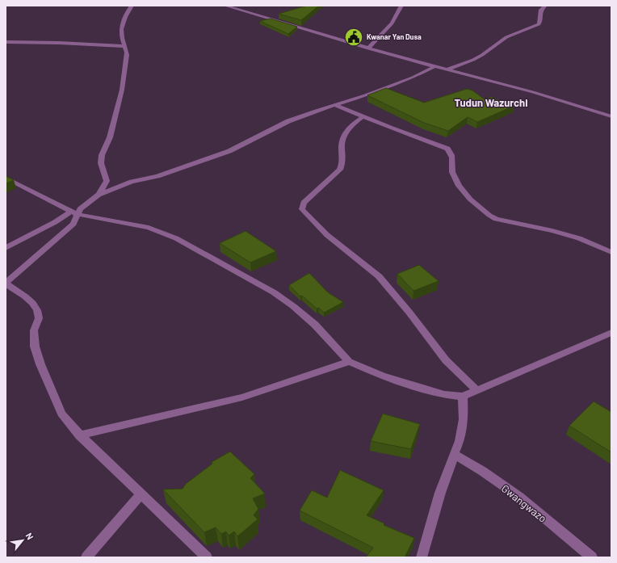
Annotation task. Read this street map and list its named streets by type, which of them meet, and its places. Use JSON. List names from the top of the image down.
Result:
{
  "streets": {
    "street": ["Gwangwazo"]
  },
  "districts": ["Tudun Wazurchi"],
  "places": {
    "public building": ["Kwanar Yan Dusa"]
  },
  "north": "top right"
}
